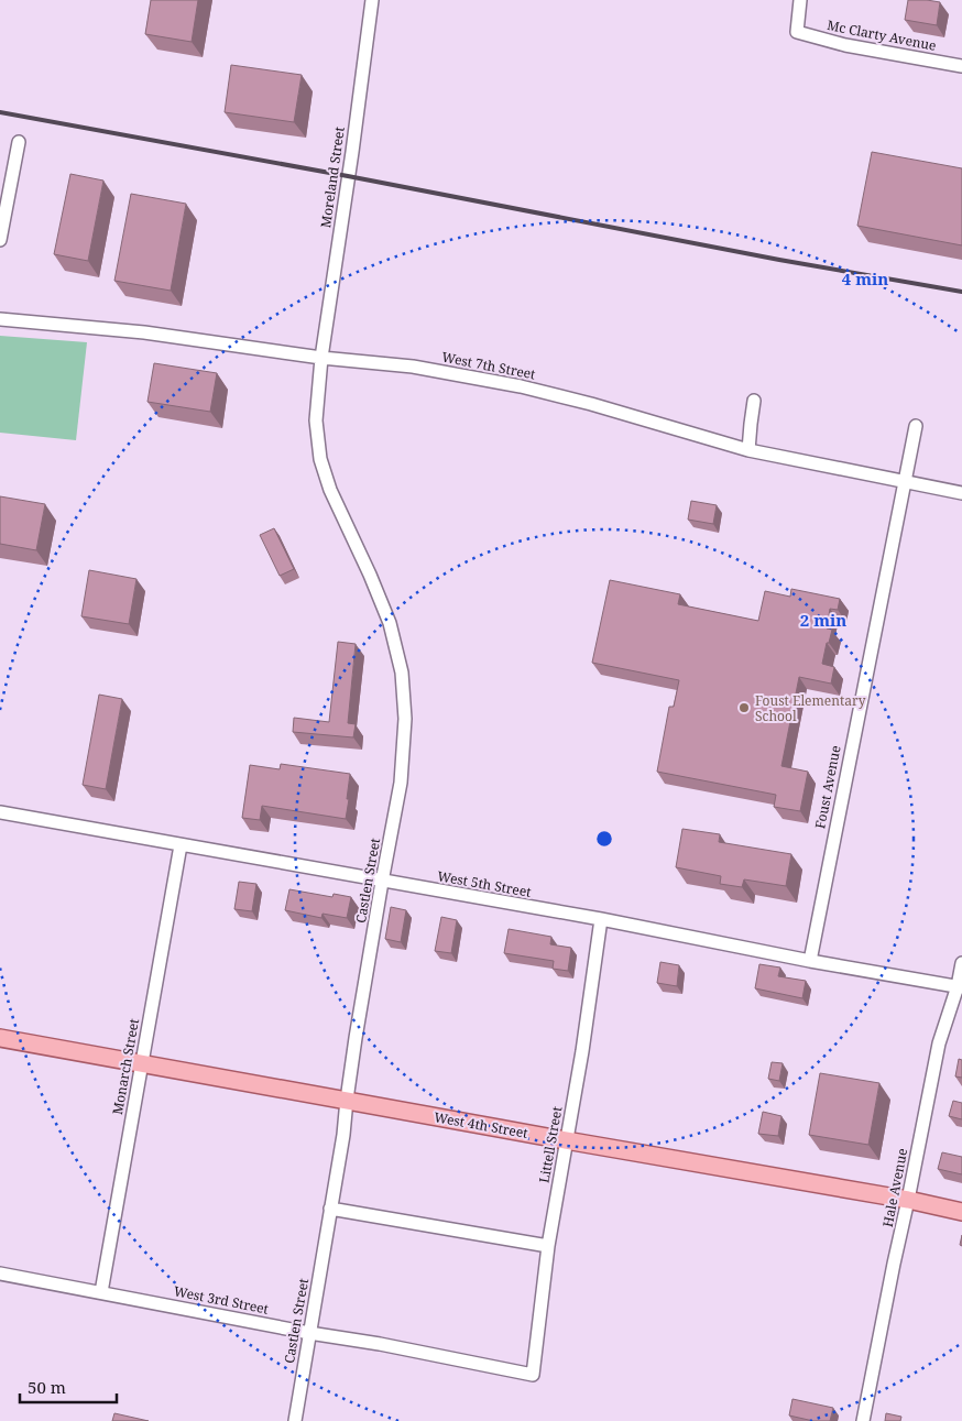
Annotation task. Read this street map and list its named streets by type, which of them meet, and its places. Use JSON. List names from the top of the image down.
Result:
{
  "streets": {
    "main road": ["West 4th Street"],
    "street": [
      "Mc Clarty Avenue",
      "Moreland Street",
      "West 7th Street",
      "Foust Avenue",
      "Castlen Street",
      "West 5th Street",
      "Monarch Street",
      "Littell Street",
      "Hale Avenue",
      "West 3rd Street"
    ]
  },
  "crossings": [
    ["Moreland Street", "West 7th Street"],
    ["Moreland Street", "Castlen Street"],
    ["West 7th Street", "Foust Avenue"],
    ["West 7th Street", "Castlen Street"],
    ["Foust Avenue", "West 5th Street"],
    ["Castlen Street", "West 5th Street"],
    ["Castlen Street", "West 4th Street"],
    ["Castlen Street", "West 3rd Street"],
    ["West 5th Street", "Monarch Street"],
    ["West 5th Street", "Littell Street"],
    ["West 5th Street", "Hale Avenue"],
    ["Monarch Street", "West 4th Street"],
    ["Monarch Street", "West 3rd Street"],
    ["West 4th Street", "Littell Street"],
    ["West 4th Street", "Hale Avenue"],
    ["Littell Street", "West 3rd Street"]
  ],
  "places": ["Foust Elementary School"],
  "scale_bar": "50 m",
  "rings": ["4 min", "2 min"]
}
